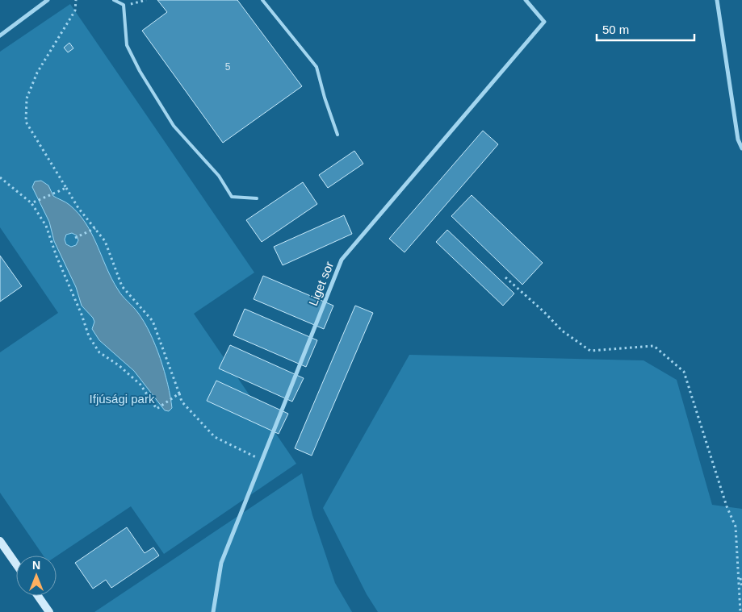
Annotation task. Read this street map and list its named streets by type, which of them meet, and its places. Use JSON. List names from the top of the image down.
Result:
{
  "streets": {
    "street": ["Liget sor"]
  },
  "parks": ["Ifjúsági park"],
  "house_numbers": ["5"],
  "scale_bar": "50 m",
  "north": "top"
}
